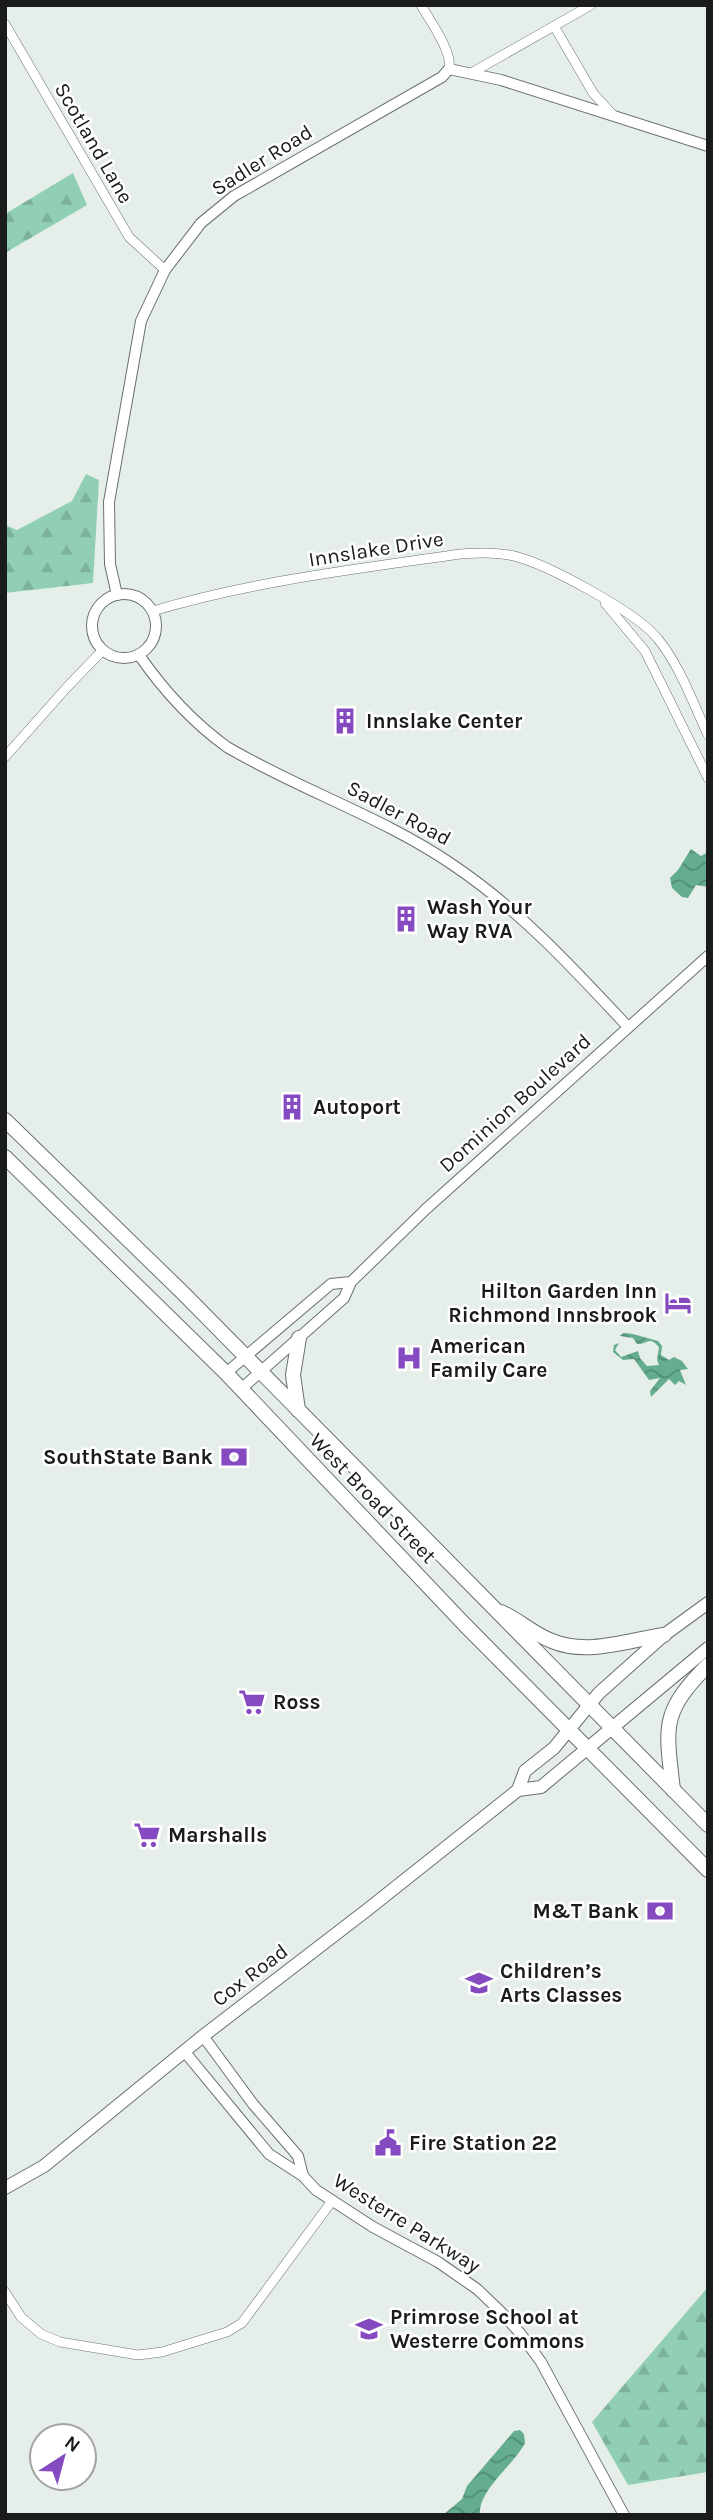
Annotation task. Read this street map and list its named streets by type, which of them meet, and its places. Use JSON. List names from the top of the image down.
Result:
{
  "streets": {
    "main road": ["West Broad Street", "Cox Road"],
    "street": [
      "Scotland Lane",
      "Sadler Road",
      "Innslake Drive",
      "Dominion Boulevard",
      "Westerre Parkway"
    ]
  },
  "crossings": [
    ["Scotland Lane", "Sadler Road"],
    ["Sadler Road", "Innslake Drive"],
    ["Sadler Road", "Dominion Boulevard"],
    ["Dominion Boulevard", "West Broad Street"],
    ["West Broad Street", "Cox Road"],
    ["Cox Road", "Westerre Parkway"]
  ],
  "places": {
    "building": ["Innslake Center", "Wash Your Way RVA", "Autoport"],
    "hotel": ["Hilton Garden Inn Richmond Innsbrook"],
    "hospital": ["American Family Care"],
    "bank": ["SouthState Bank", "M&T Bank"],
    "supermarket": ["Ross", "Marshalls"],
    "school or university": ["Children’s Arts Classes", "Primrose School at Westerre Commons"],
    "public building": ["Fire Station 22"]
  },
  "north": "top right"
}
